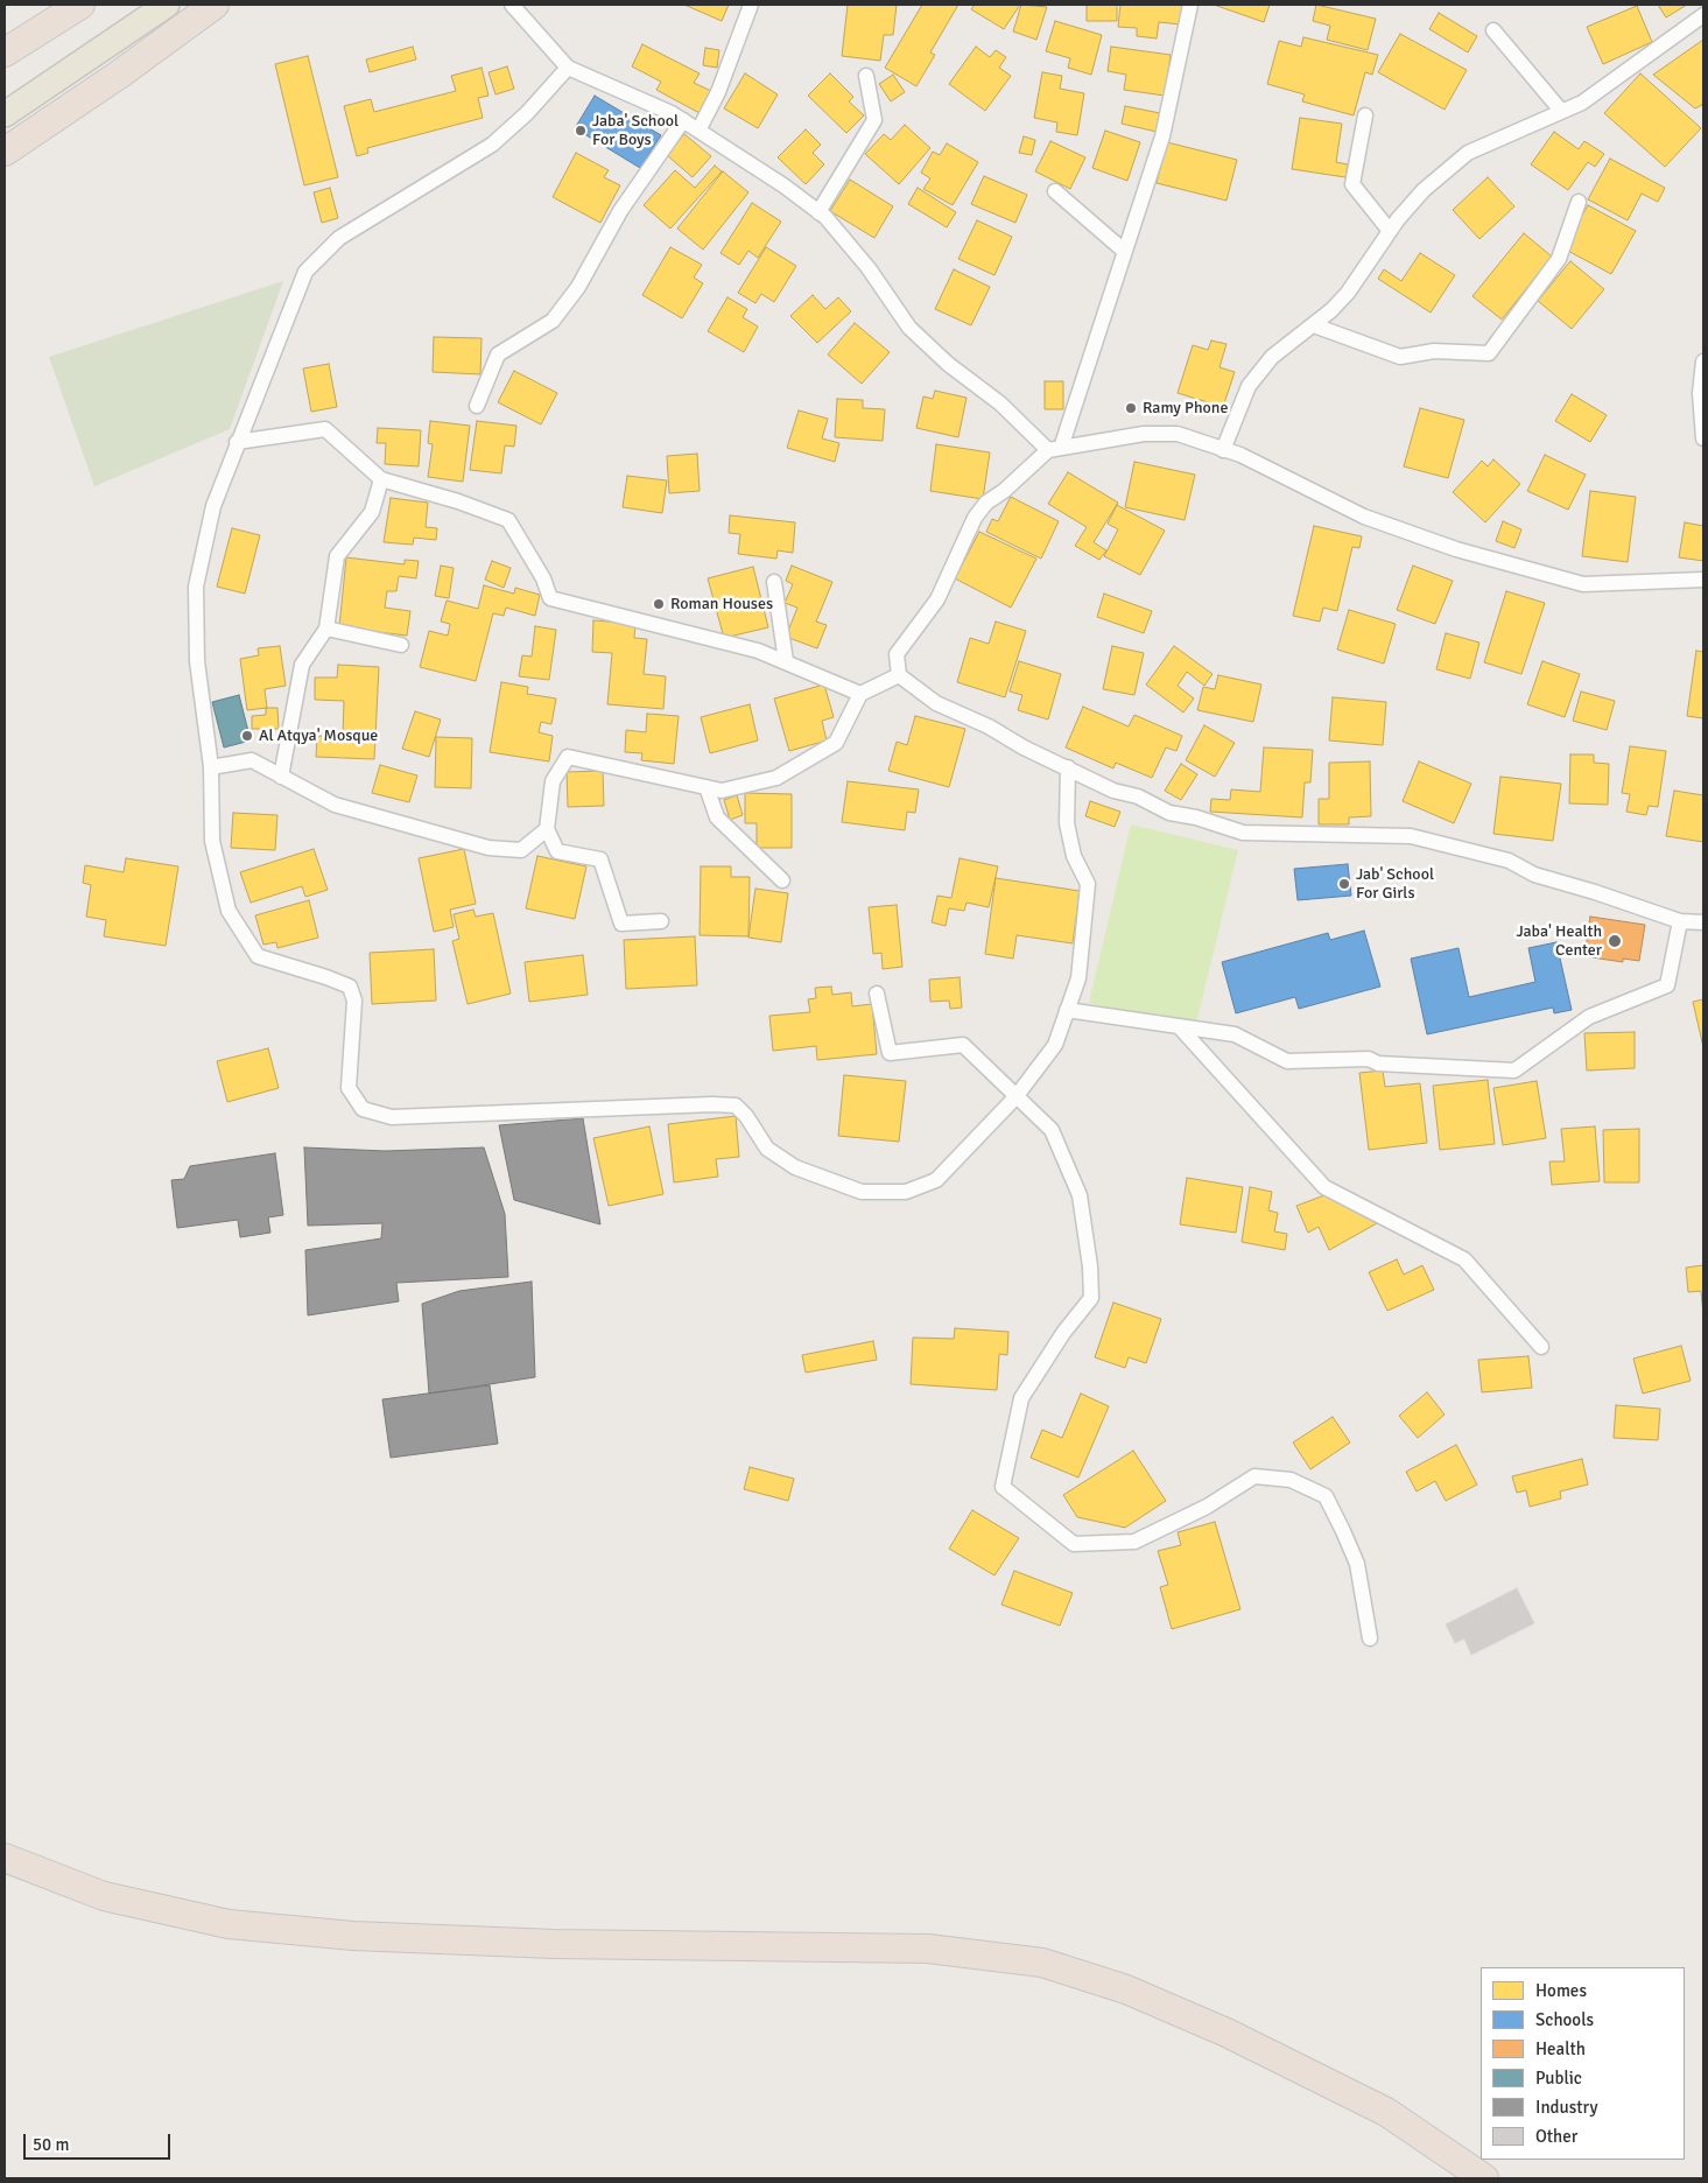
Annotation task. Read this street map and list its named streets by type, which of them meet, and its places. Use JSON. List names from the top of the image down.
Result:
{
  "places": [
    "Jaba' School For Boys",
    "Ramy Phone",
    "Roman Houses",
    "Al Atqya' Mosque",
    "Jab' School For Girls",
    "Jaba' Health Center"
  ],
  "legend": [
    "Homes",
    "Schools",
    "Health",
    "Public",
    "Industry",
    "Other"
  ],
  "scale_bar": "50 m"
}
